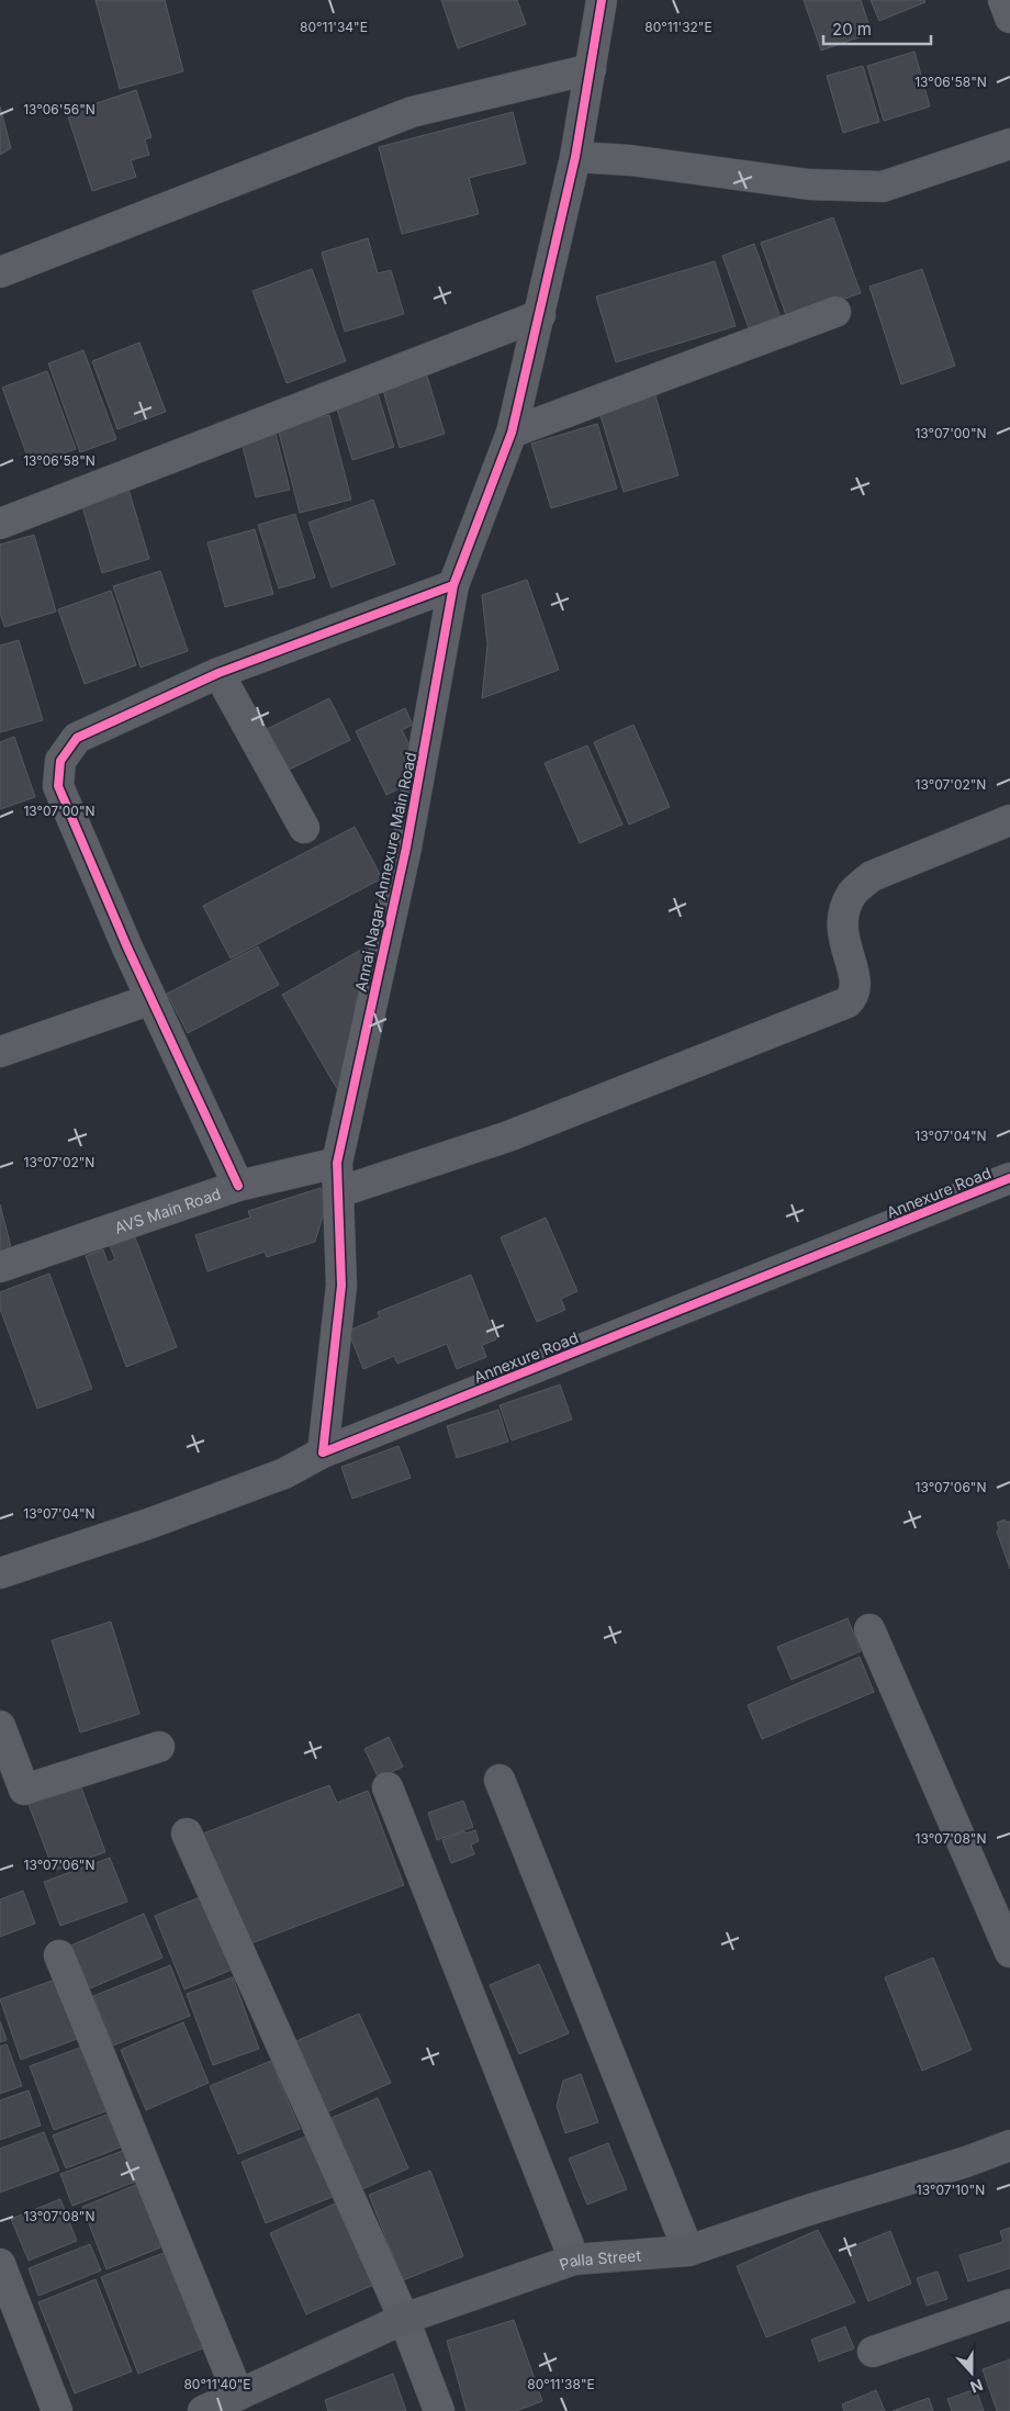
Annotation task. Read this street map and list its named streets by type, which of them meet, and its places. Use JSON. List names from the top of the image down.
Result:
{
  "streets": {
    "street": [
      "Annai Nagar Annexure Main Road",
      "Annexure Road",
      "AVS Main Road",
      "Palla Street"
    ]
  },
  "crossings": [
    ["Annai Nagar Annexure Main Road", "AVS Main Road"]
  ],
  "scale_bar": "20 m",
  "north": "bottom",
  "coordinates": [
    "80°11'34\"E",
    "80°11'32\"E",
    "13°06'58\"N",
    "13°06'56\"N",
    "13°07'00\"N",
    "13°07'02\"N",
    "13°07'04\"N",
    "13°07'06\"N",
    "13°07'08\"N",
    "13°07'10\"N",
    "80°11'40\"E",
    "80°11'38\"E"
  ]
}
